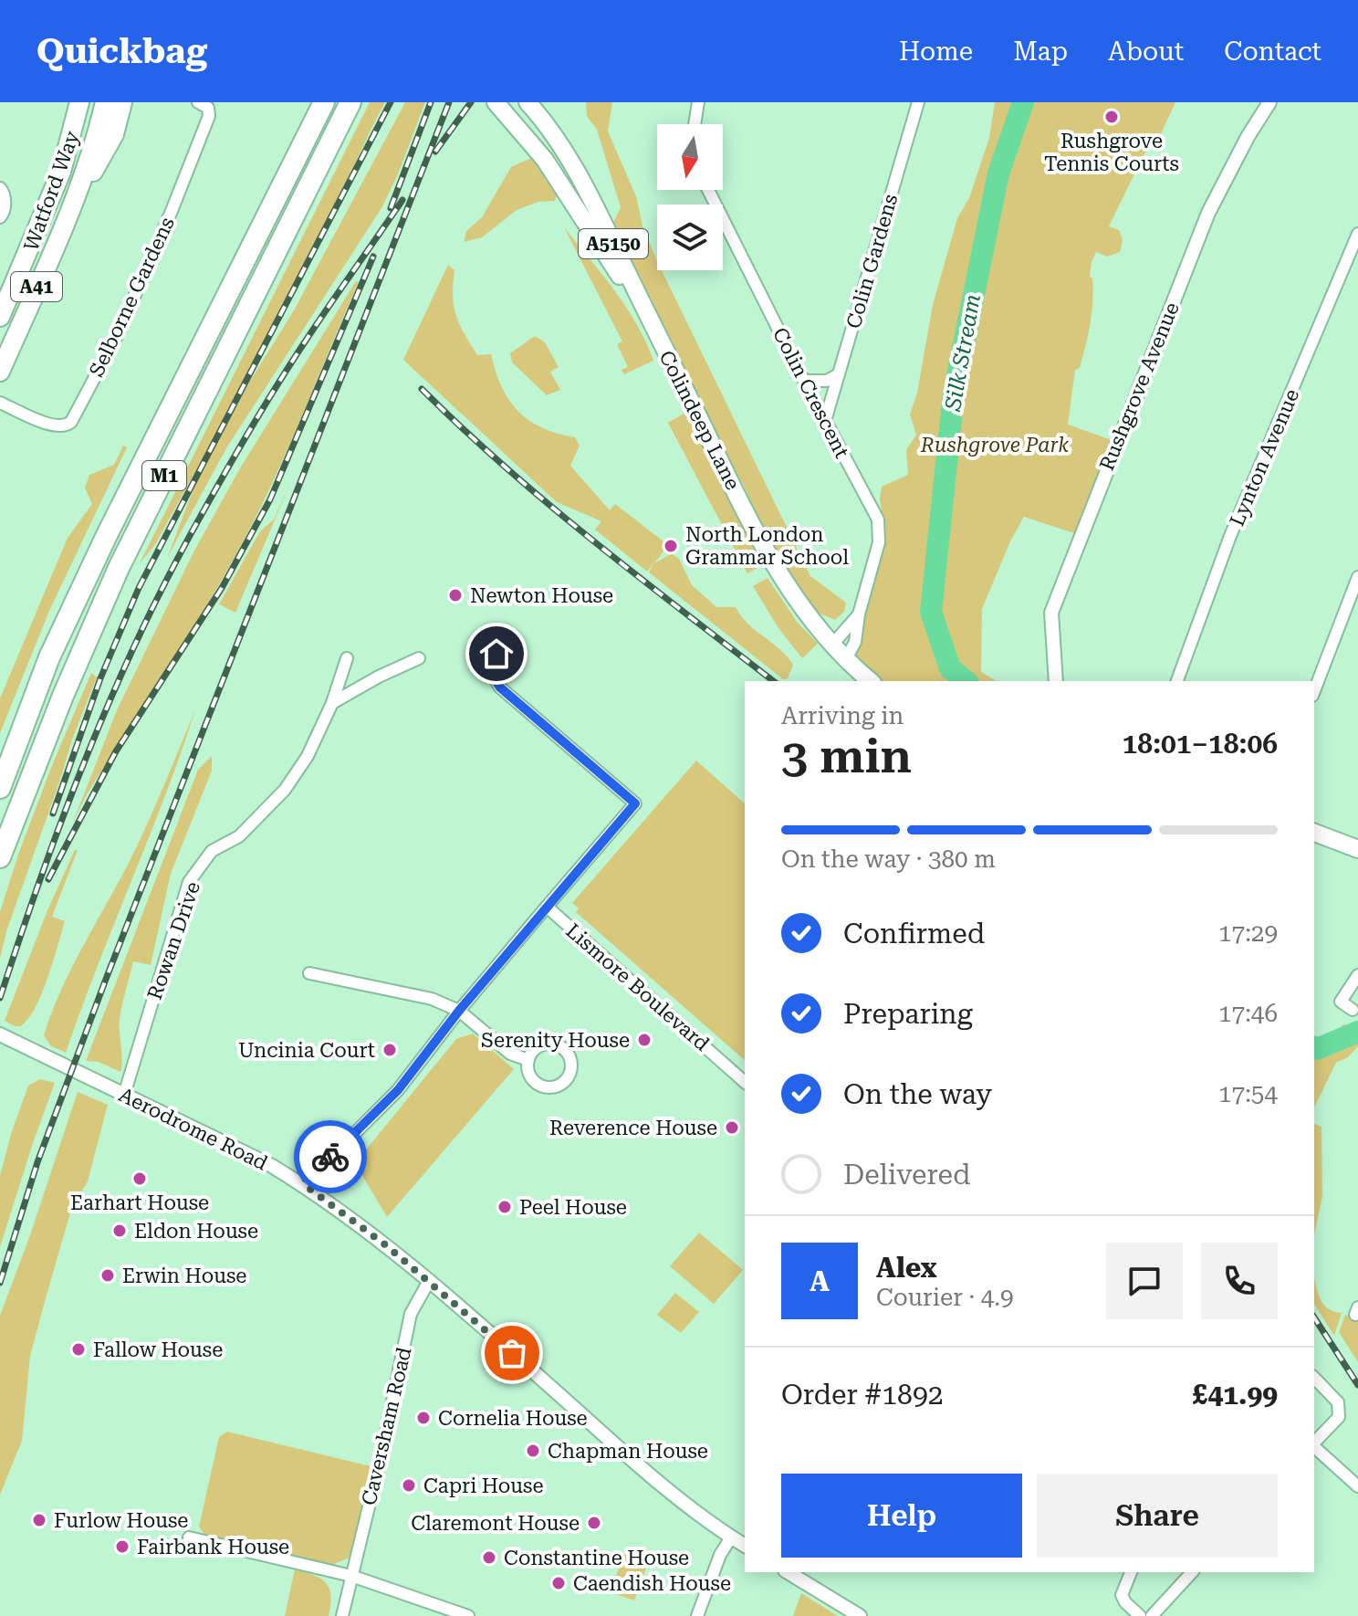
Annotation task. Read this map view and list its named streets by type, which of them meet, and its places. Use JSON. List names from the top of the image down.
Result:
{
  "streets": {
    "highway": ["Watford Way", "A41", "M1"],
    "main road": ["A5150", "Colindeep Lane"],
    "street": [
      "Colin Gardens",
      "Selborne Gardens",
      "Rushgrove Avenue",
      "Colin Crescent",
      "Lynton Avenue",
      "Rowan Drive",
      "Lismore Boulevard",
      "Aerodrome Road",
      "Caversham Road"
    ]
  },
  "crossings": [
    ["Colin Gardens", "Colin Crescent"],
    ["Colin Crescent", "Colindeep Lane"],
    ["Rowan Drive", "Aerodrome Road"],
    ["Aerodrome Road", "Caversham Road"]
  ],
  "water": ["Silk Stream"],
  "parks": ["Rushgrove Park"],
  "places": [
    "Rushgrove Tennis Courts",
    "North London Grammar School",
    "Newton House",
    "Serenity House",
    "Uncinia Court",
    "Reverence House",
    "Earhart House",
    "Peel House",
    "Eldon House",
    "Erwin House",
    "Fallow House",
    "Cornelia House",
    "Chapman House",
    "Capri House",
    "Furlow House",
    "Claremont House",
    "Fairbank House",
    "Constantine House",
    "Caendish House"
  ],
  "north": "bottom",
  "page": {
    "header": "Quickbag",
    "nav": [
      "Home",
      "Map",
      "About",
      "Contact"
    ],
    "heading": ["3 min", "Arriving in", "18:01–18:06"],
    "panel": [
      "Alex",
      "Courier · 4.9",
      "Order #1892",
      "£41.99"
    ],
    "bar": "On the way · 380 m",
    "list": [
      ["Confirmed", "17:29"],
      ["Preparing", "17:46"],
      ["On the way", "17:54"],
      "Delivered"
    ],
    "round": "A",
    "buttons": ["Help", "Share"]
  }
}
